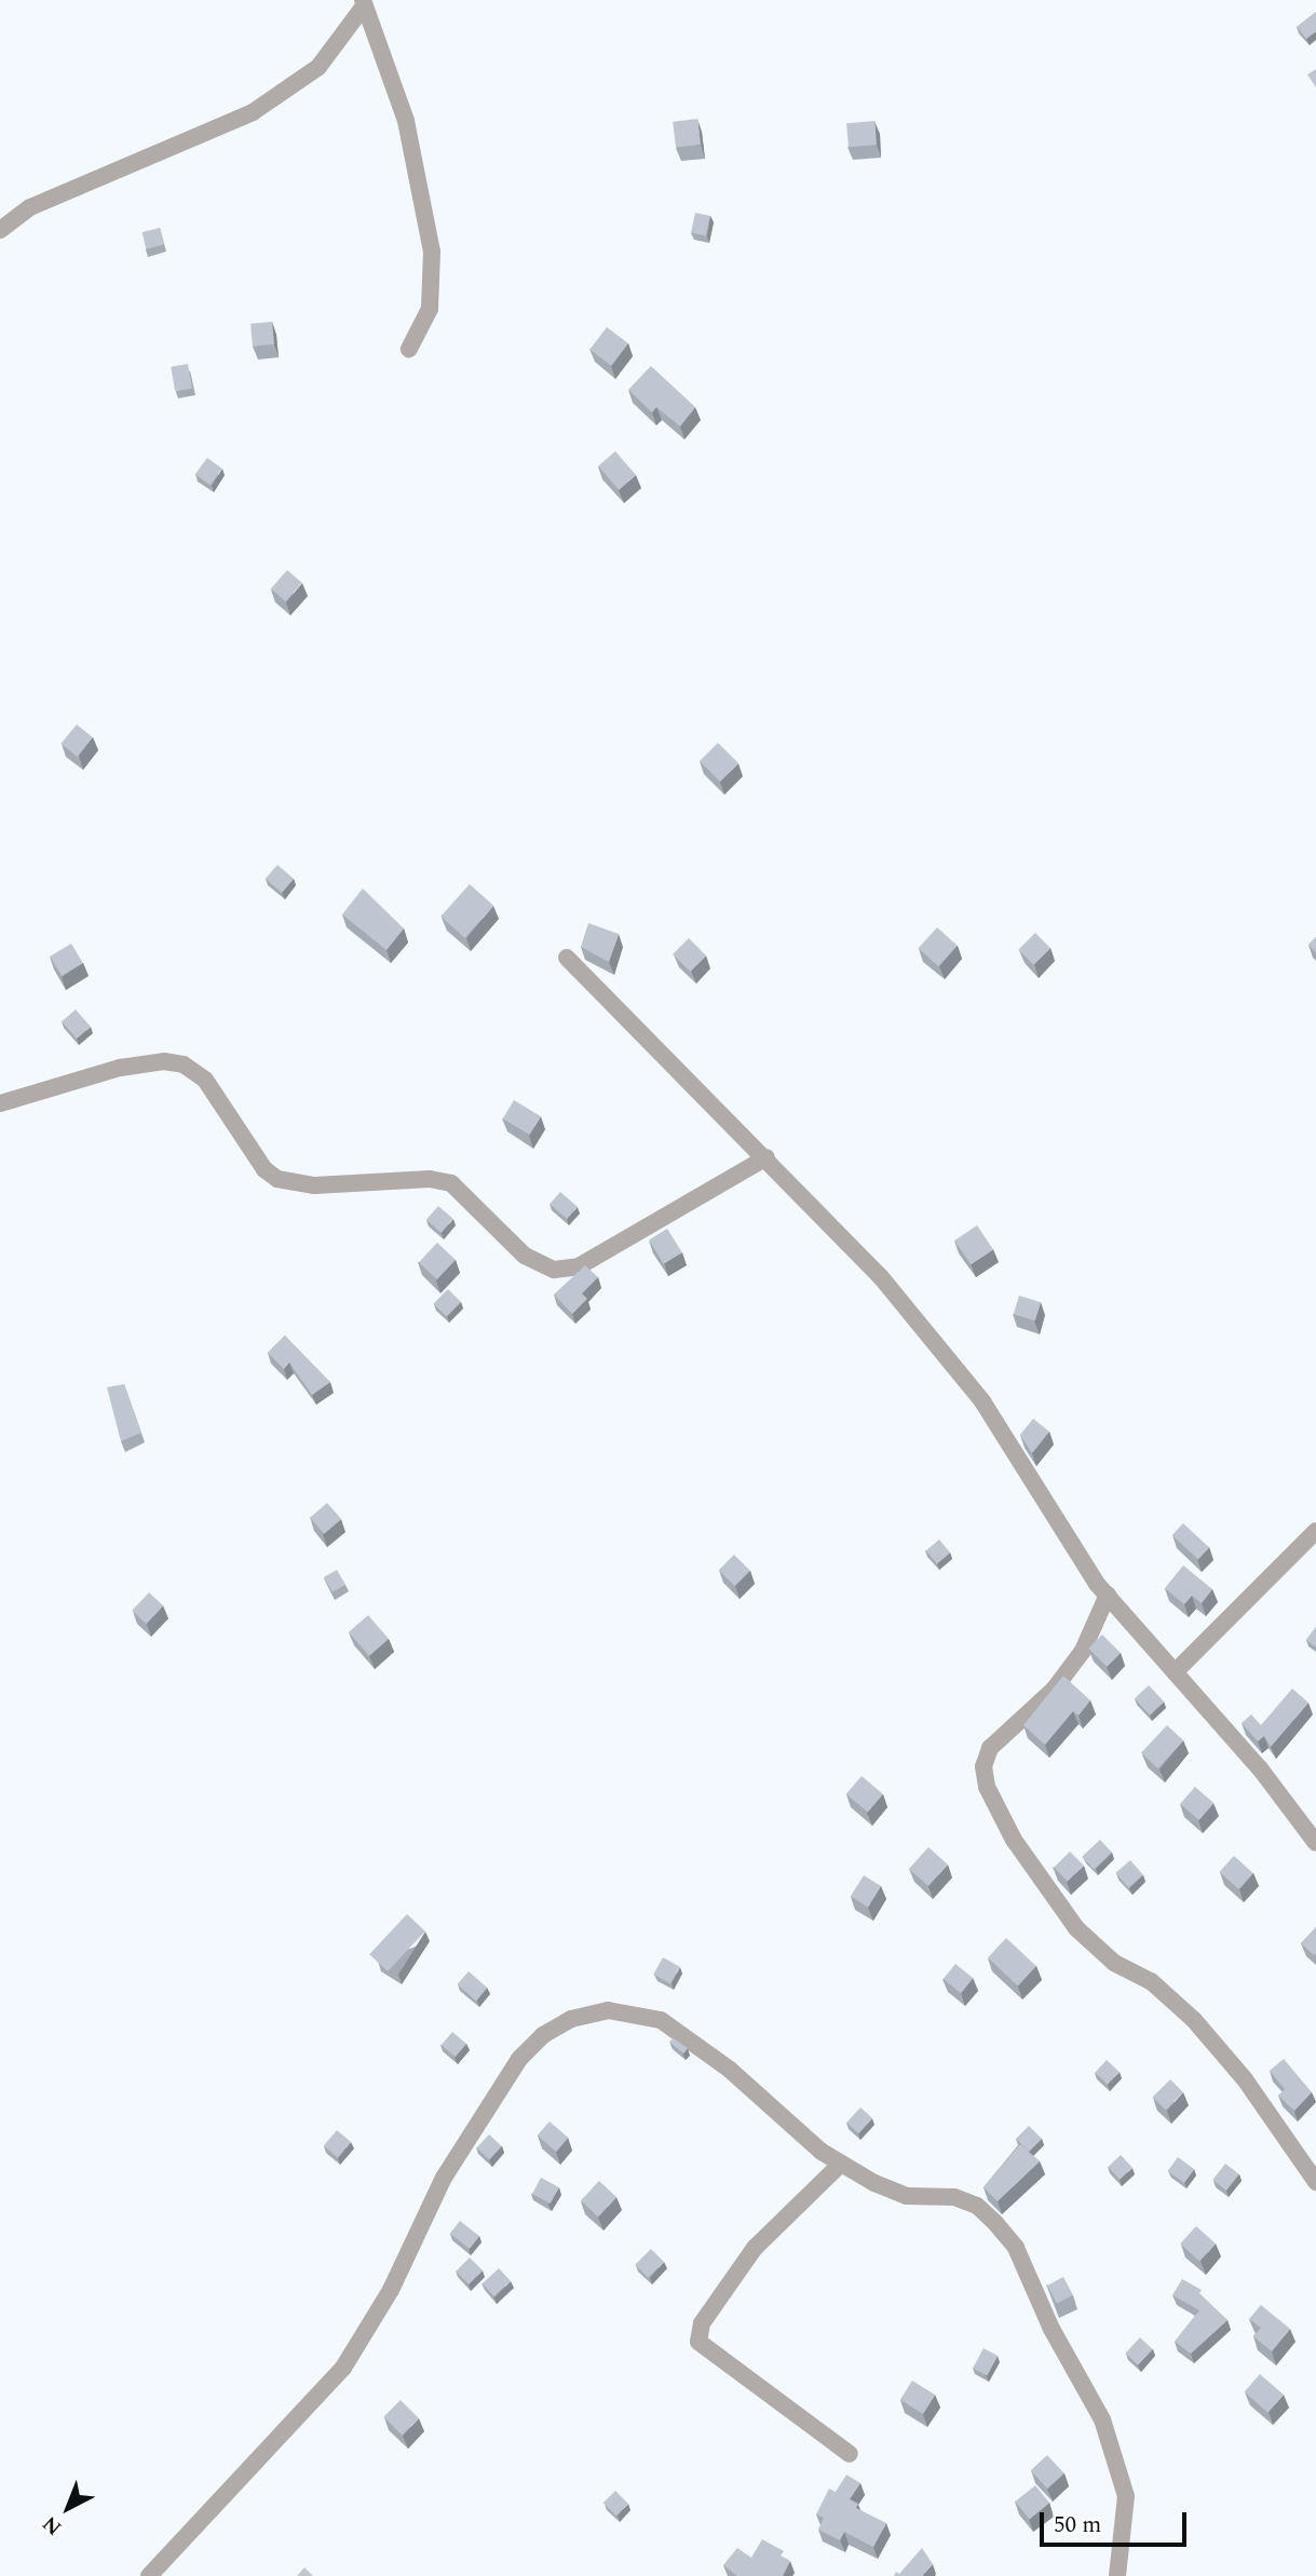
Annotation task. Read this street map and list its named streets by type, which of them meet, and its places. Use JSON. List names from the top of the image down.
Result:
{
  "scale_bar": "50 m",
  "north": "bottom left"
}
